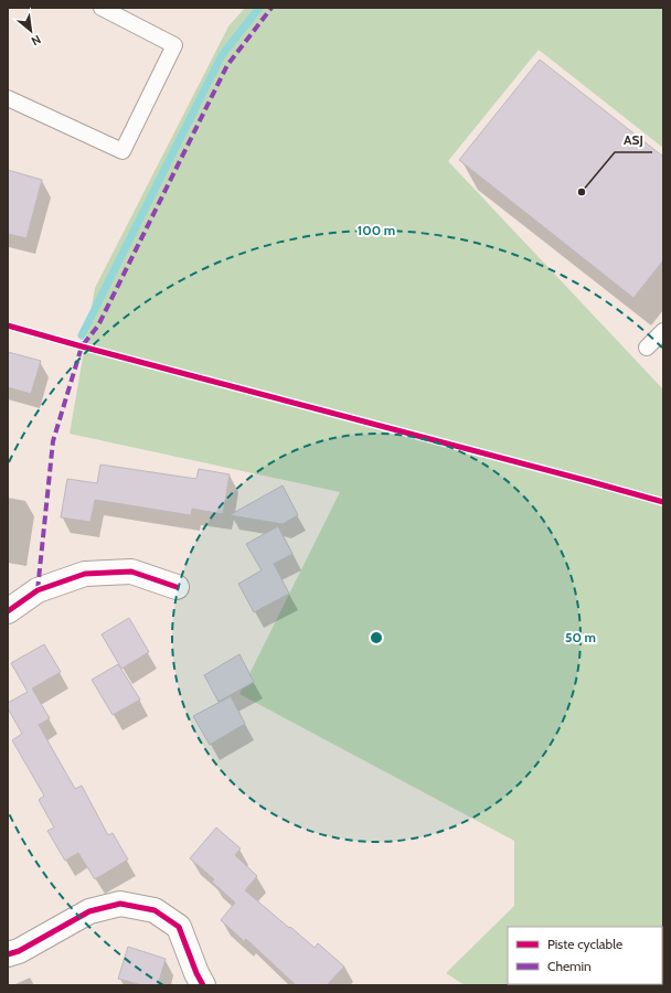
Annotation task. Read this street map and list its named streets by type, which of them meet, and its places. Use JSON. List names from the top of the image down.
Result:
{
  "places": ["ASJ"],
  "legend": ["Piste cyclable", "Chemin"],
  "north": "bottom right",
  "rings": ["100 m", "50 m"]
}
